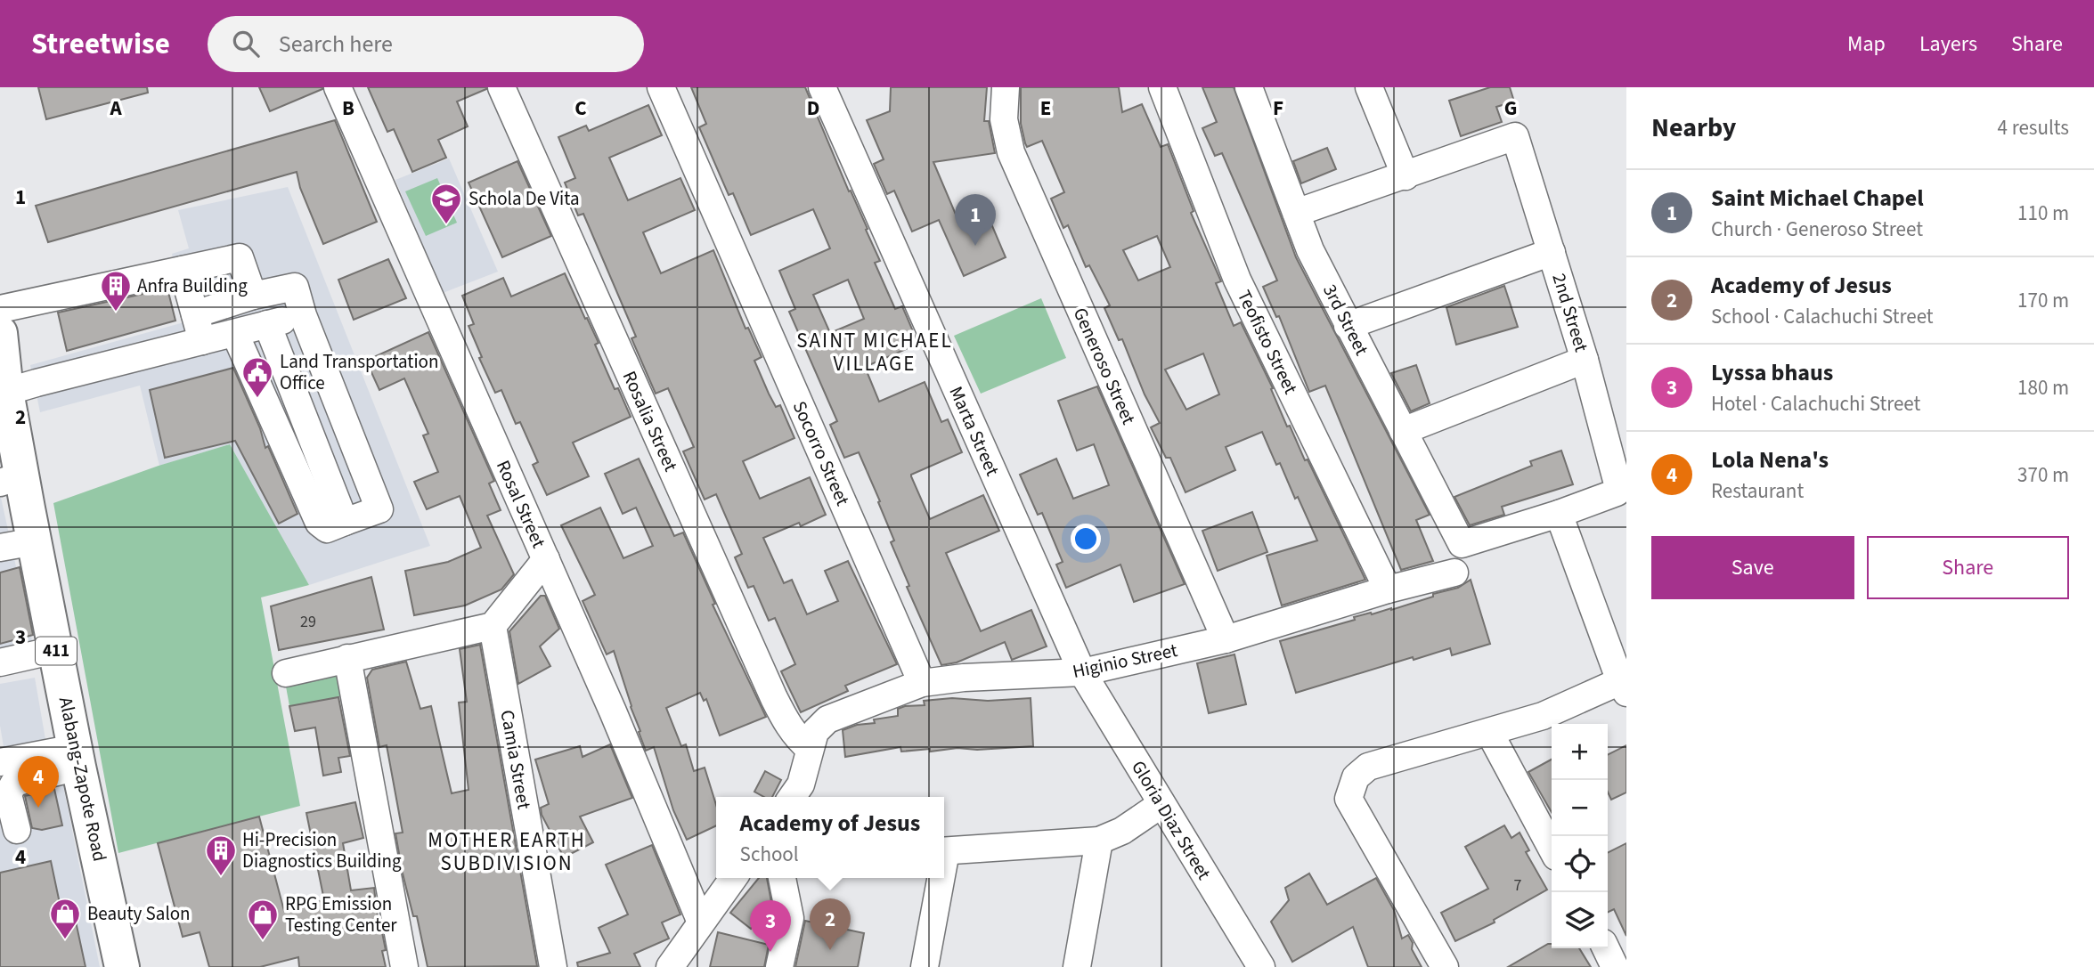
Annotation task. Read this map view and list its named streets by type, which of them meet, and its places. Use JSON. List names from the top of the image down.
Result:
{
  "streets": {
    "highway": ["411", "Alabang-Zapote Road"],
    "street": [
      "2nd Street",
      "3rd Street",
      "Teofisto Street",
      "Generoso Street",
      "Rosalia Street",
      "Marta Street",
      "Socorro Street",
      "Rosal Street",
      "Higinio Street",
      "Camia Street",
      "Gloria Diaz Street"
    ]
  },
  "crossings": [
    ["2nd Street", "3rd Street"],
    ["Teofisto Street", "Higinio Street"],
    ["Generoso Street", "Higinio Street"],
    ["Rosalia Street", "Higinio Street"],
    ["Marta Street", "Higinio Street"],
    ["Marta Street", "Gloria Diaz Street"],
    ["Socorro Street", "Higinio Street"],
    ["Higinio Street", "Gloria Diaz Street"]
  ],
  "districts": ["SAINT MICHAEL VILLAGE", "MOTHER EARTH SUBDIVISION"],
  "places": {
    "school or university": ["Schola De Vita"],
    "building": ["Anfra Building", "Hi-Precision Diagnostics Building"],
    "public building": ["Land Transportation Office"],
    "shop": ["Beauty Salon", "RPG Emission Testing Center"]
  },
  "house_numbers": ["29", "7"],
  "page": {
    "header": "Streetwise",
    "search": "Search here",
    "nav": ["Map", "Layers", "Share"],
    "heading": ["Nearby", "4 results"],
    "list": [
      {
        "mark": "1",
        "name": "Saint Michael Chapel",
        "note": "Church · Generoso Street",
        "value": "110 m"
      },
      {
        "mark": "2",
        "name": "Academy of Jesus",
        "note": "School · Calachuchi Street",
        "value": "170 m"
      },
      {
        "mark": "3",
        "name": "Lyssa bhaus",
        "note": "Hotel · Calachuchi Street",
        "value": "180 m"
      },
      {
        "mark": "4",
        "name": "Lola Nena's",
        "note": "Restaurant",
        "value": "370 m"
      }
    ],
    "pins": [
      "1",
      "4",
      "2",
      "3"
    ],
    "buttons": ["Save", "Share"],
    "map_buttons": ["+", "−"],
    "popup": ["Academy of Jesus", "School"]
  },
  "grid": {
    "columns": [
      "A",
      "B",
      "C",
      "D",
      "E",
      "F",
      "G"
    ],
    "rows": [
      "1",
      "2",
      "3",
      "4"
    ]
  }
}
